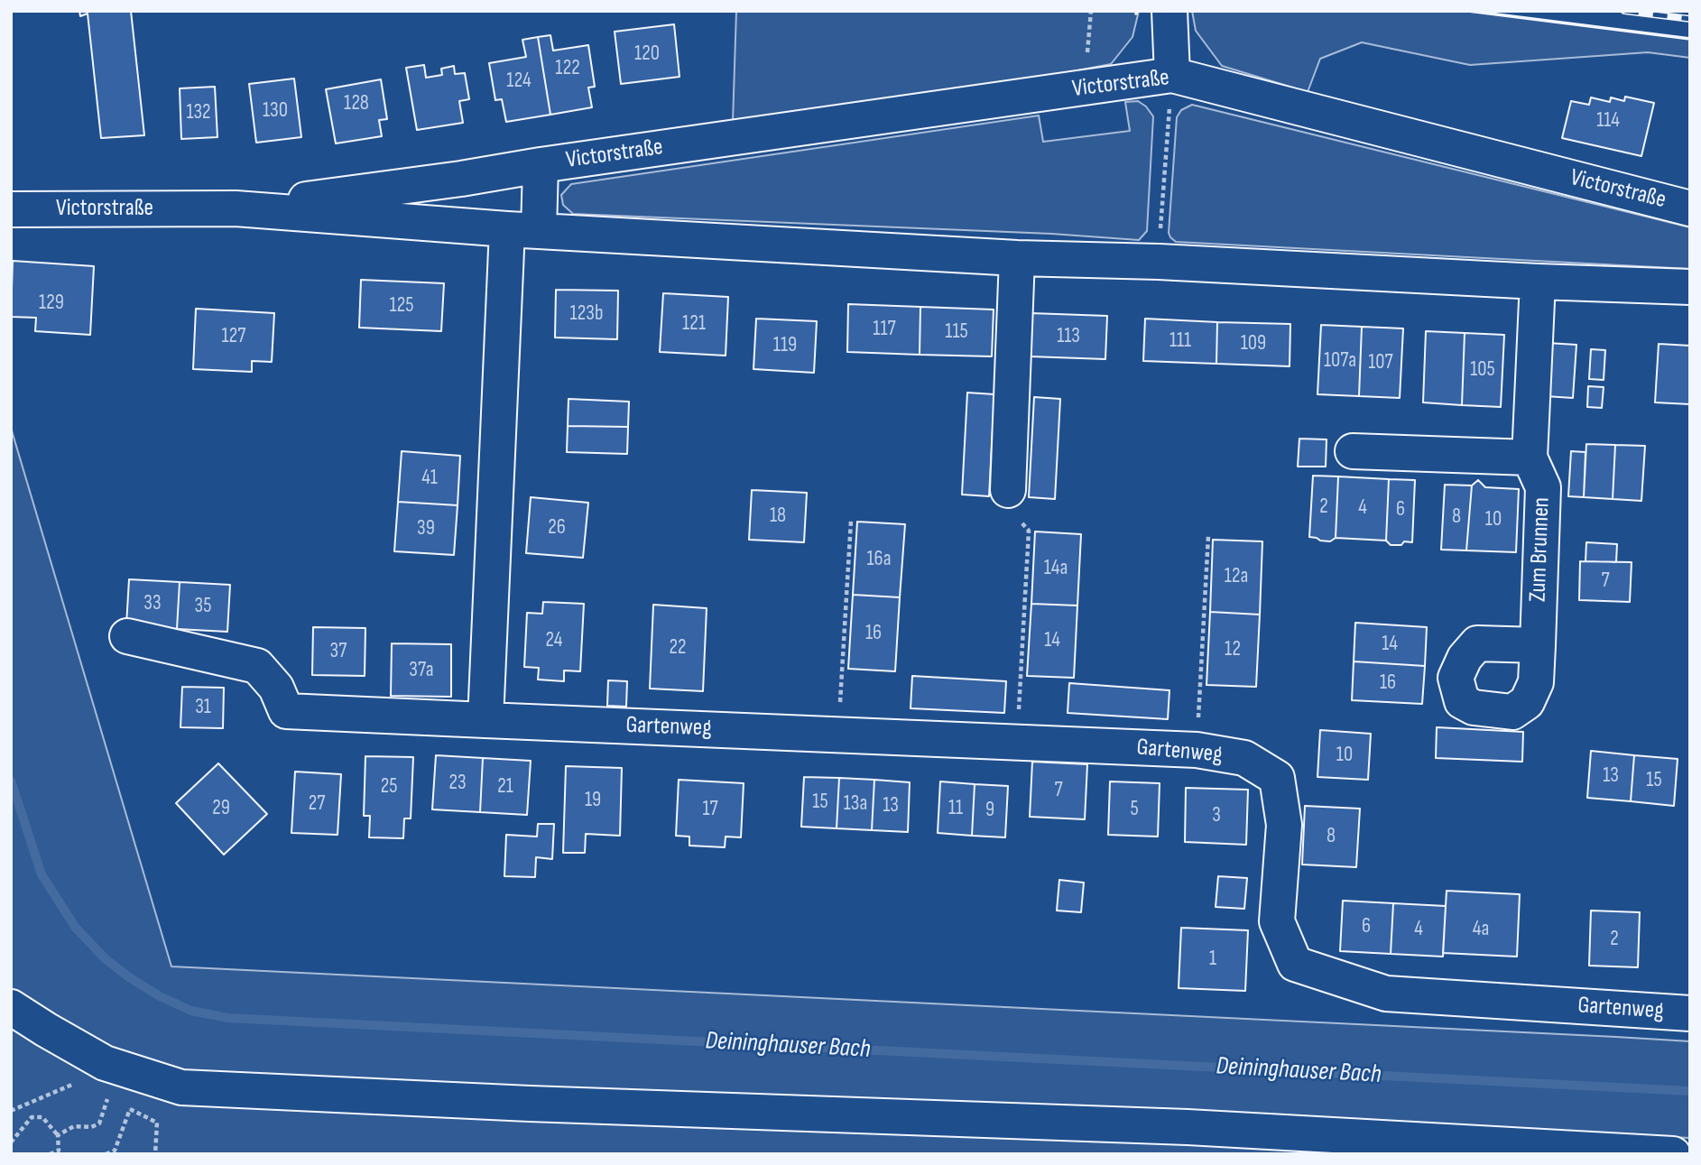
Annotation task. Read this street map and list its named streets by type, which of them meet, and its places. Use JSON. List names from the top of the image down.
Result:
{
  "streets": {
    "street": ["Victorstraße", "Zum Brunnen", "Gartenweg"]
  },
  "crossings": [
    ["Victorstraße", "Zum Brunnen"]
  ],
  "water": ["Deininghauser Bach"],
  "house_numbers": [
    "120",
    "122",
    "124",
    "128",
    "130",
    "132",
    "114",
    "129",
    "125",
    "123b",
    "121",
    "117",
    "115",
    "127",
    "113",
    "111",
    "109",
    "119",
    "107a",
    "107",
    "105",
    "41",
    "2",
    "4",
    "6",
    "18",
    "8",
    "10",
    "26",
    "39",
    "16a",
    "14a",
    "12a",
    "7",
    "33",
    "35",
    "16",
    "24",
    "14",
    "14",
    "22",
    "12",
    "37",
    "37a",
    "16",
    "31",
    "10",
    "13",
    "15",
    "23",
    "25",
    "21",
    "7",
    "19",
    "15",
    "27",
    "13a",
    "13",
    "29",
    "11",
    "17",
    "5",
    "9",
    "3",
    "8",
    "6",
    "4",
    "4a",
    "2",
    "1"
  ]
}
